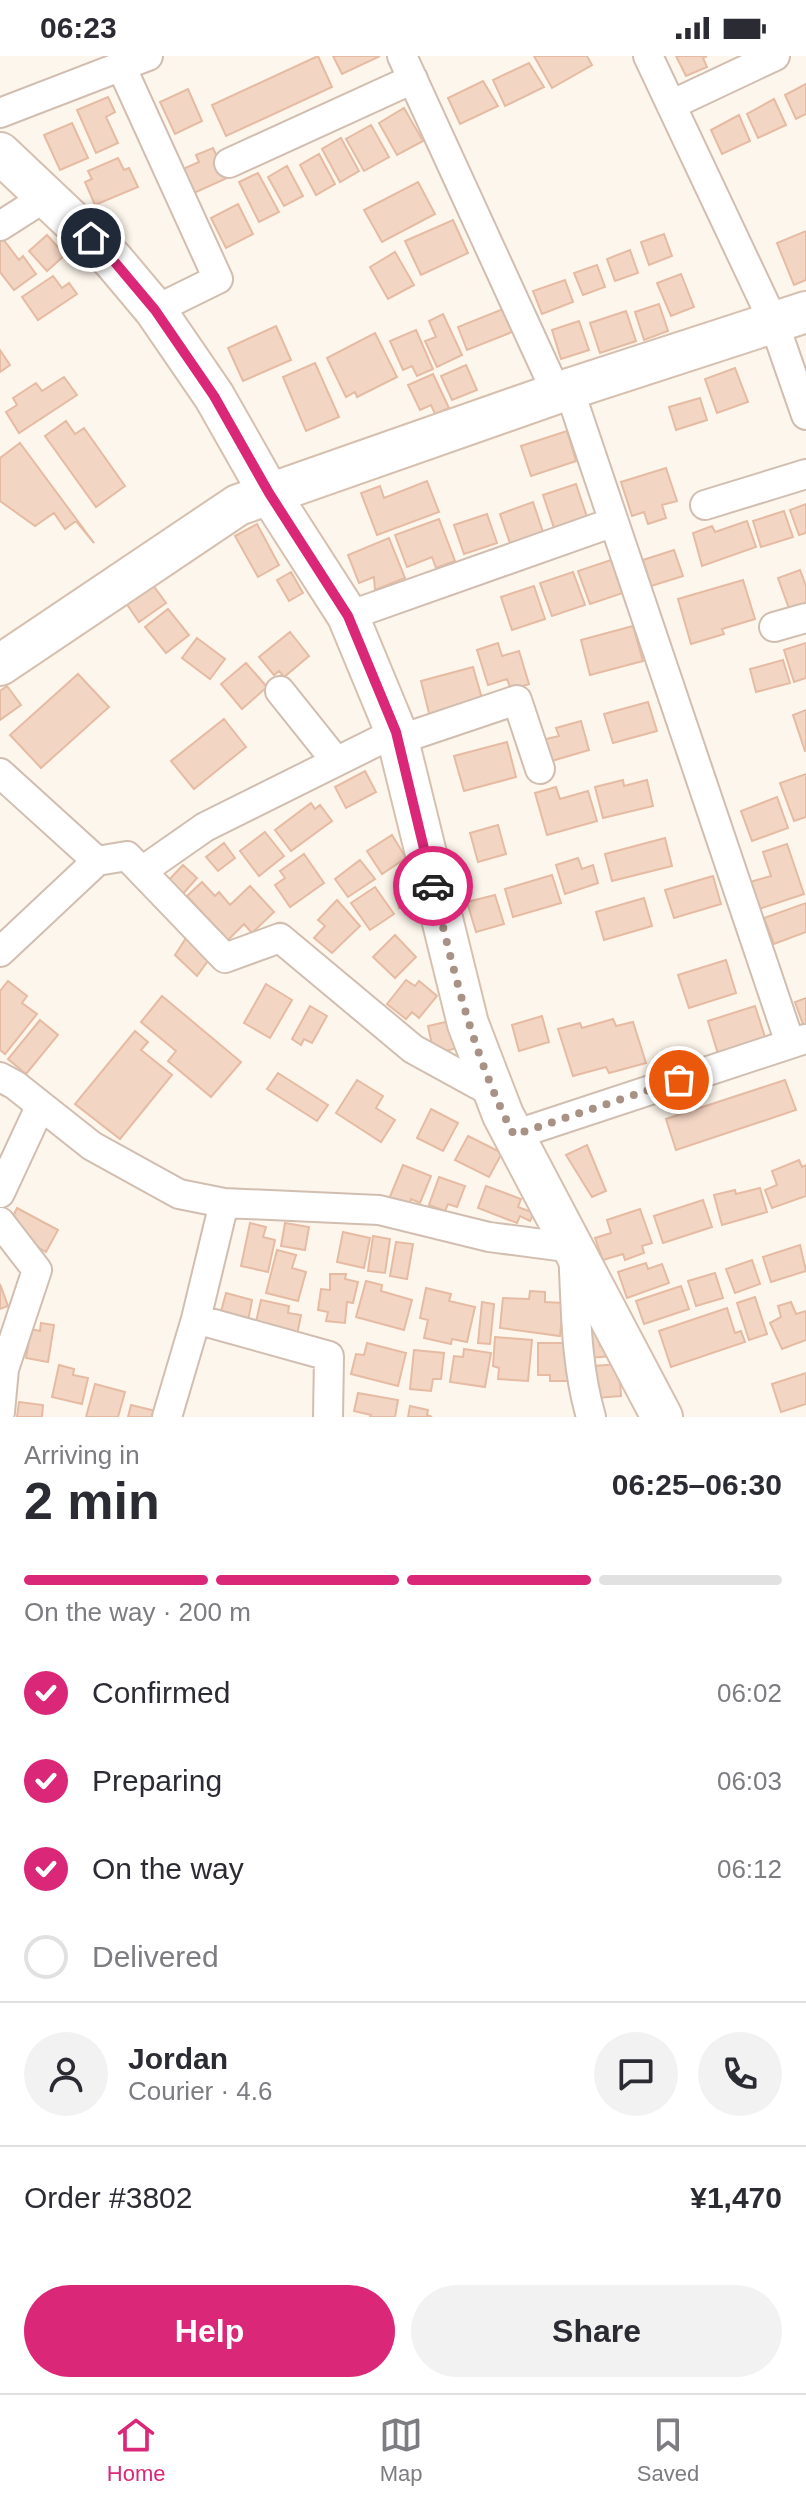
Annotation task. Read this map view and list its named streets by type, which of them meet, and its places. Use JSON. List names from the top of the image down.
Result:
{
  "page": {
    "status": "06:23",
    "heading": ["2 min", "Arriving in", "06:25–06:30"],
    "panel": [
      "Jordan",
      "Courier · 4.6",
      "Order #3802",
      "¥1,470"
    ],
    "bar": "On the way · 200 m",
    "list": [
      ["Confirmed", "06:02"],
      ["Preparing", "06:03"],
      ["On the way", "06:12"],
      "Delivered"
    ],
    "buttons": ["Help", "Share"],
    "tabs": ["Home", "Map", "Saved"]
  }
}
